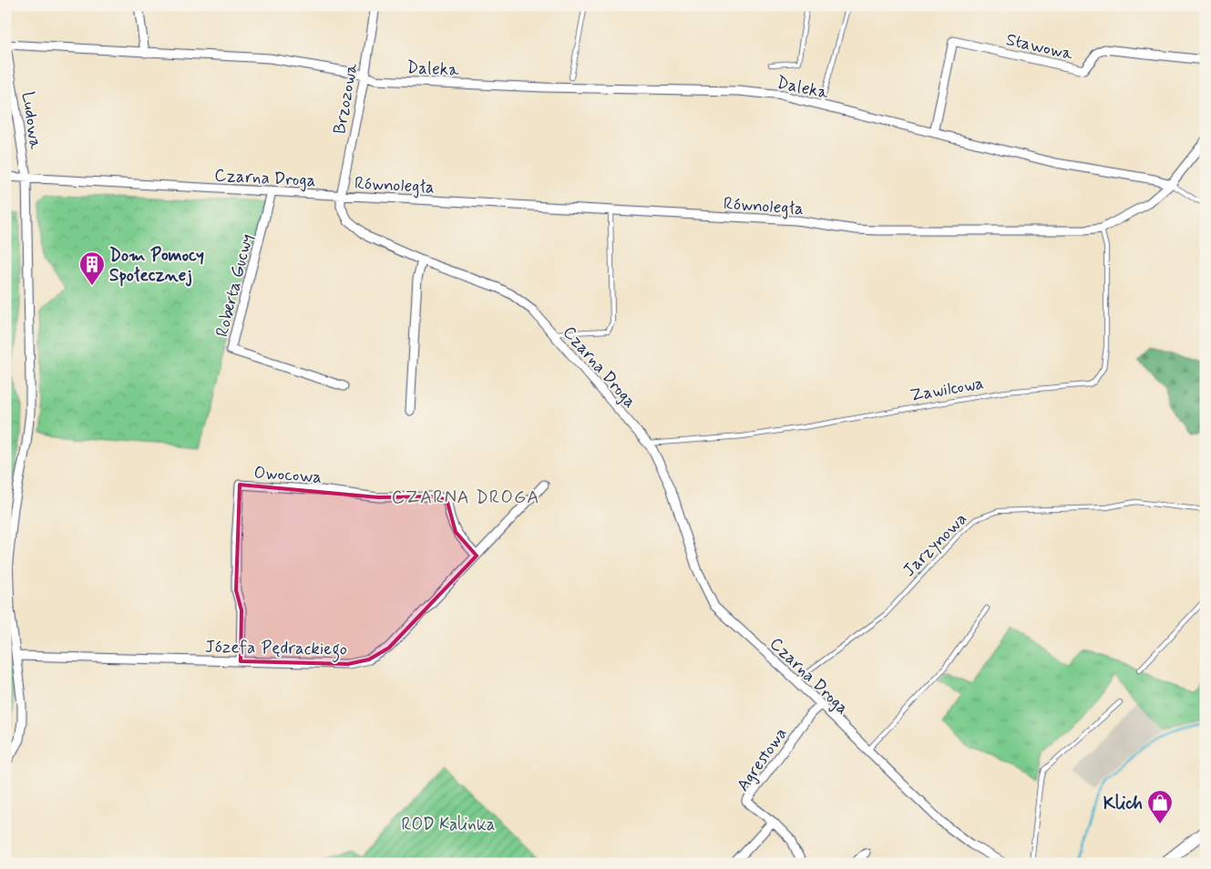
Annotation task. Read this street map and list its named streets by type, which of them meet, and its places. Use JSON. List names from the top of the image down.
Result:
{
  "streets": {
    "street": [
      "Stawowa",
      "Daleka",
      "Brzozowa",
      "Ludowa",
      "Czarna Droga",
      "Równoległa",
      "Roberta Gucwy",
      "Owocowa",
      "Józefa Pędrackiego",
      "Agrestowa"
    ],
    "lane": ["Zawilcowa", "Jarzynowa"]
  },
  "crossings": [
    ["Stawowa", "Daleka"],
    ["Daleka", "Brzozowa"],
    ["Daleka", "Ludowa"],
    ["Daleka", "Równoległa"],
    ["Brzozowa", "Czarna Droga"],
    ["Brzozowa", "Równoległa"],
    ["Ludowa", "Czarna Droga"],
    ["Ludowa", "Józefa Pędrackiego"],
    ["Czarna Droga", "Równoległa"],
    ["Czarna Droga", "Roberta Gucwy"],
    ["Czarna Droga", "Zawilcowa"],
    ["Czarna Droga", "Jarzynowa"],
    ["Czarna Droga", "Agrestowa"],
    ["Równoległa", "Zawilcowa"],
    ["Owocowa", "Józefa Pędrackiego"]
  ],
  "districts": ["CZARNA DROGA"],
  "parks": ["ROD Kalinka"],
  "places": {
    "building": ["Dom Pomocy Społecznej"],
    "shop": ["Klich"]
  }
}
